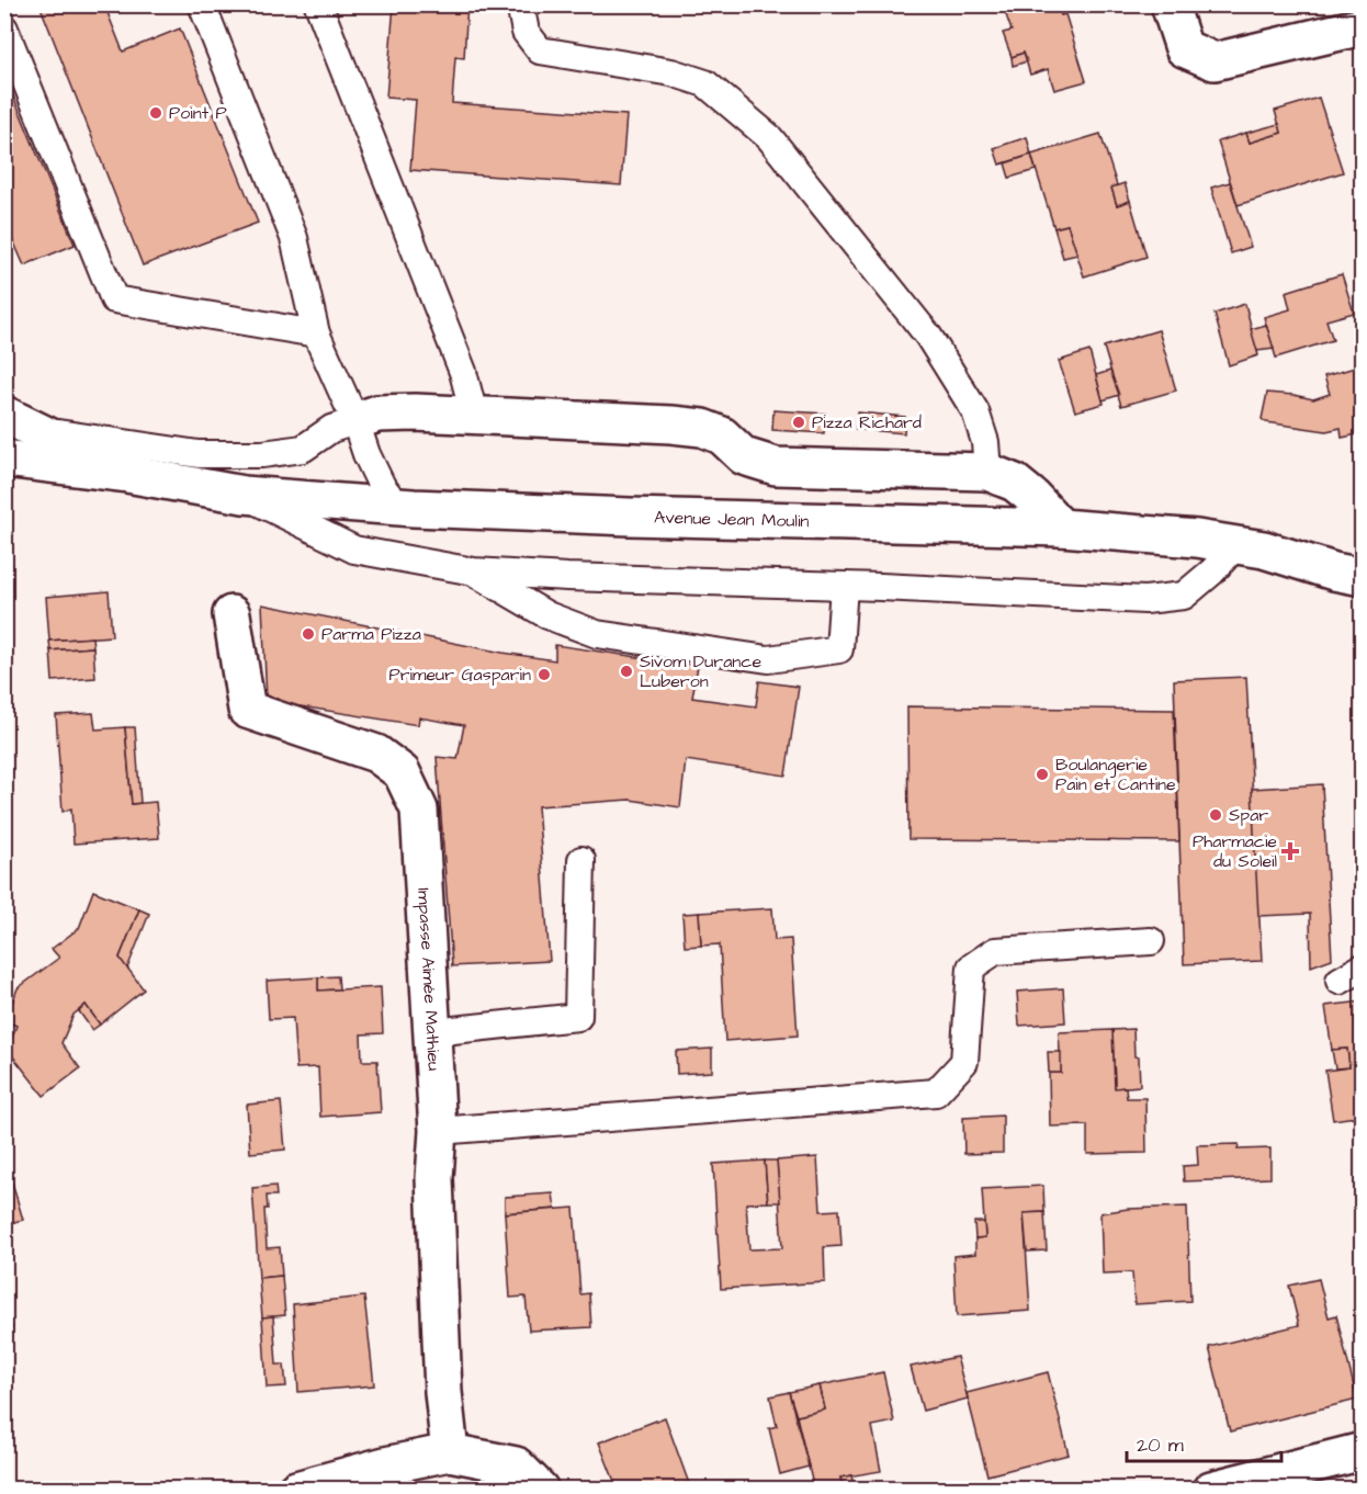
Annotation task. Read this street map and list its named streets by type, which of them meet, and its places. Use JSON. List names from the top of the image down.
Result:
{
  "streets": {
    "street": ["Avenue Jean Moulin", "Impasse Aimée Mathieu"]
  },
  "places": {
    "other": [
      "Point P",
      "Pizza Richard",
      "Parma Pizza",
      "Sivom Durance Luberon",
      "Primeur Gasparin",
      "Boulangerie Pain et Cantine",
      "Spar"
    ],
    "health": ["Pharmacie du Soleil"]
  },
  "scale_bar": "20 m"
}
